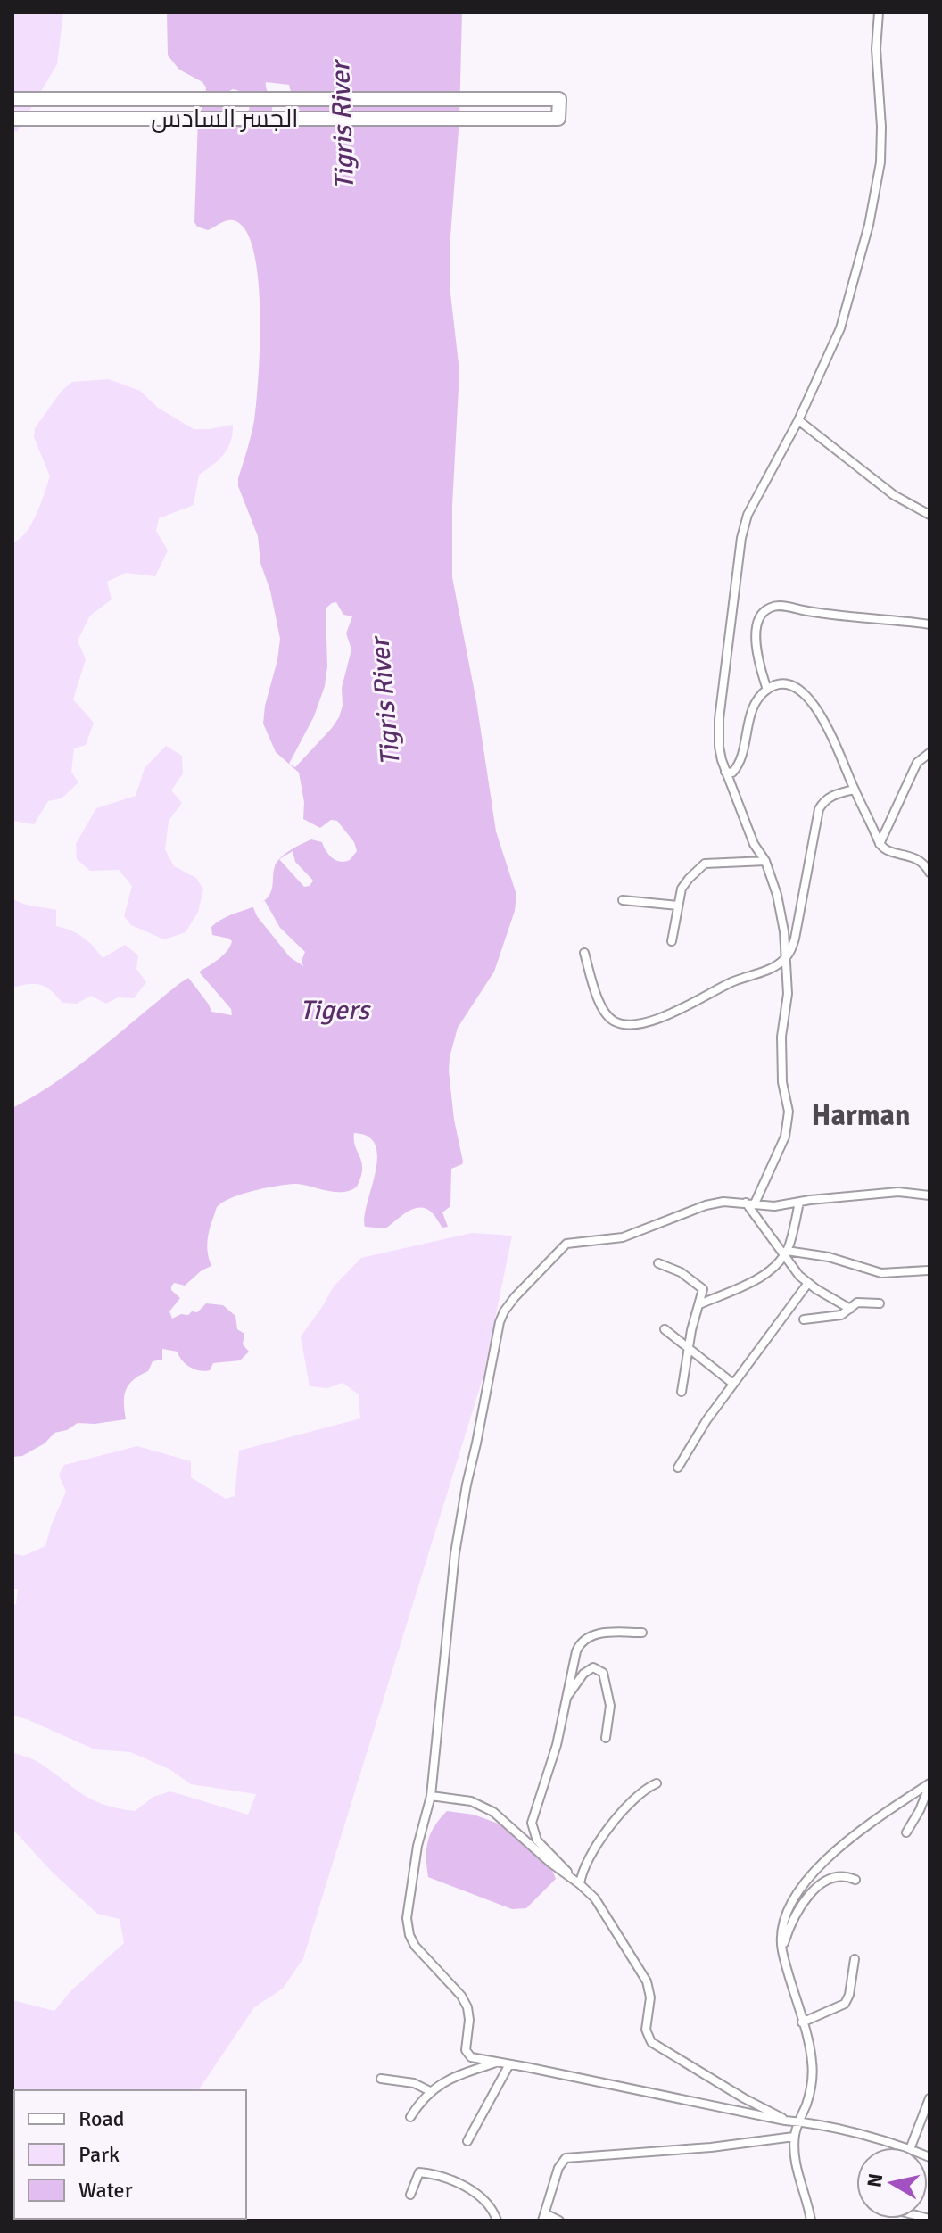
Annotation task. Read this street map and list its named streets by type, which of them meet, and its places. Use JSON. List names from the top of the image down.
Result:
{
  "streets": {
    "highway": ["الجسر السادس"]
  },
  "districts": ["Harman"],
  "water": ["Tigris River", "Tigers"],
  "legend": ["Road", "Park", "Water"],
  "north": "left"
}
